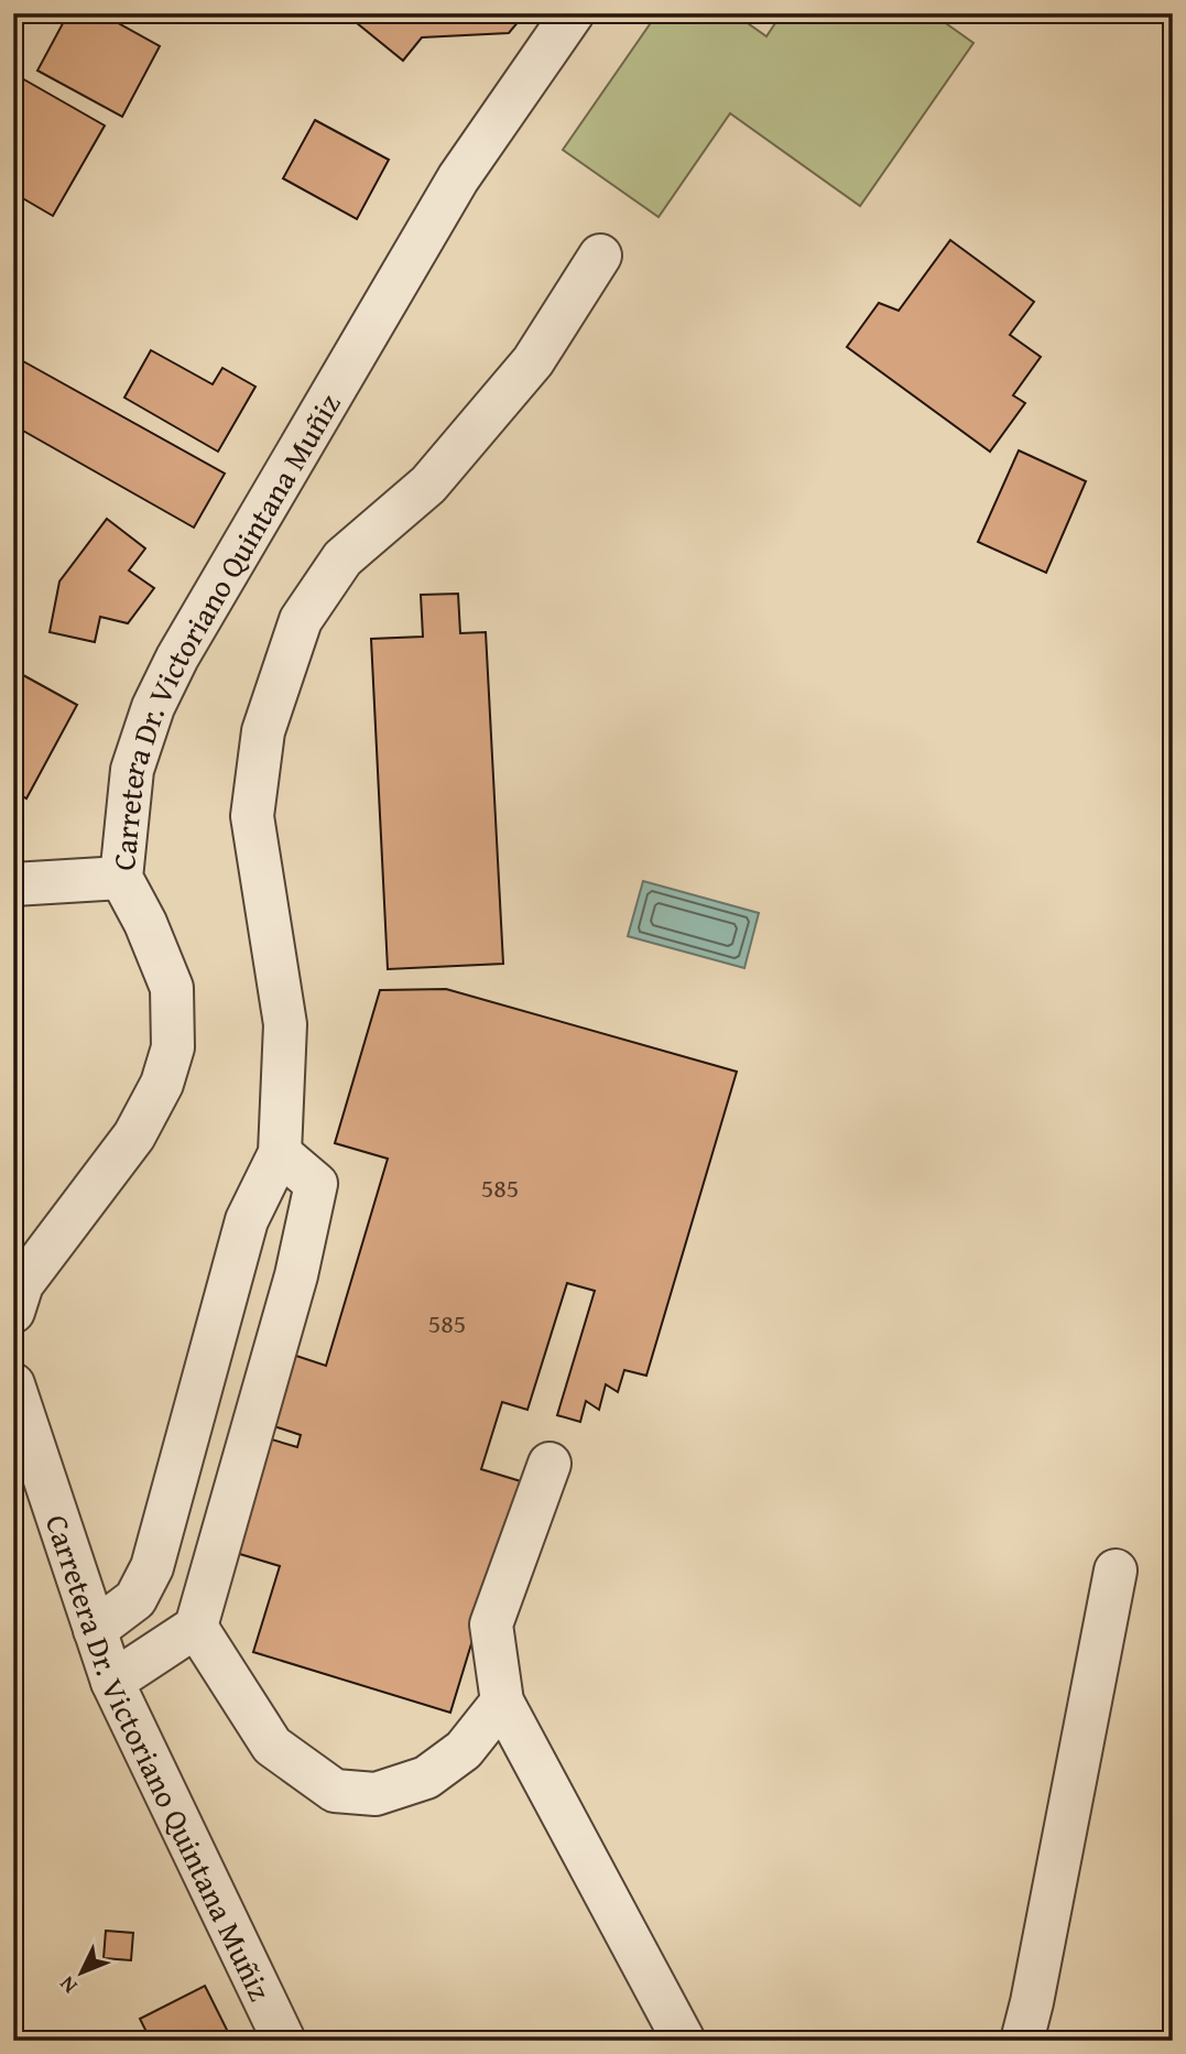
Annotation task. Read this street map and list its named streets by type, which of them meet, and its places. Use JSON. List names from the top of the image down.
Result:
{
  "streets": {
    "street": ["Carretera Dr. Victoriano Quintana Muñiz"]
  },
  "house_numbers": ["585", "585"],
  "north": "bottom left"
}
